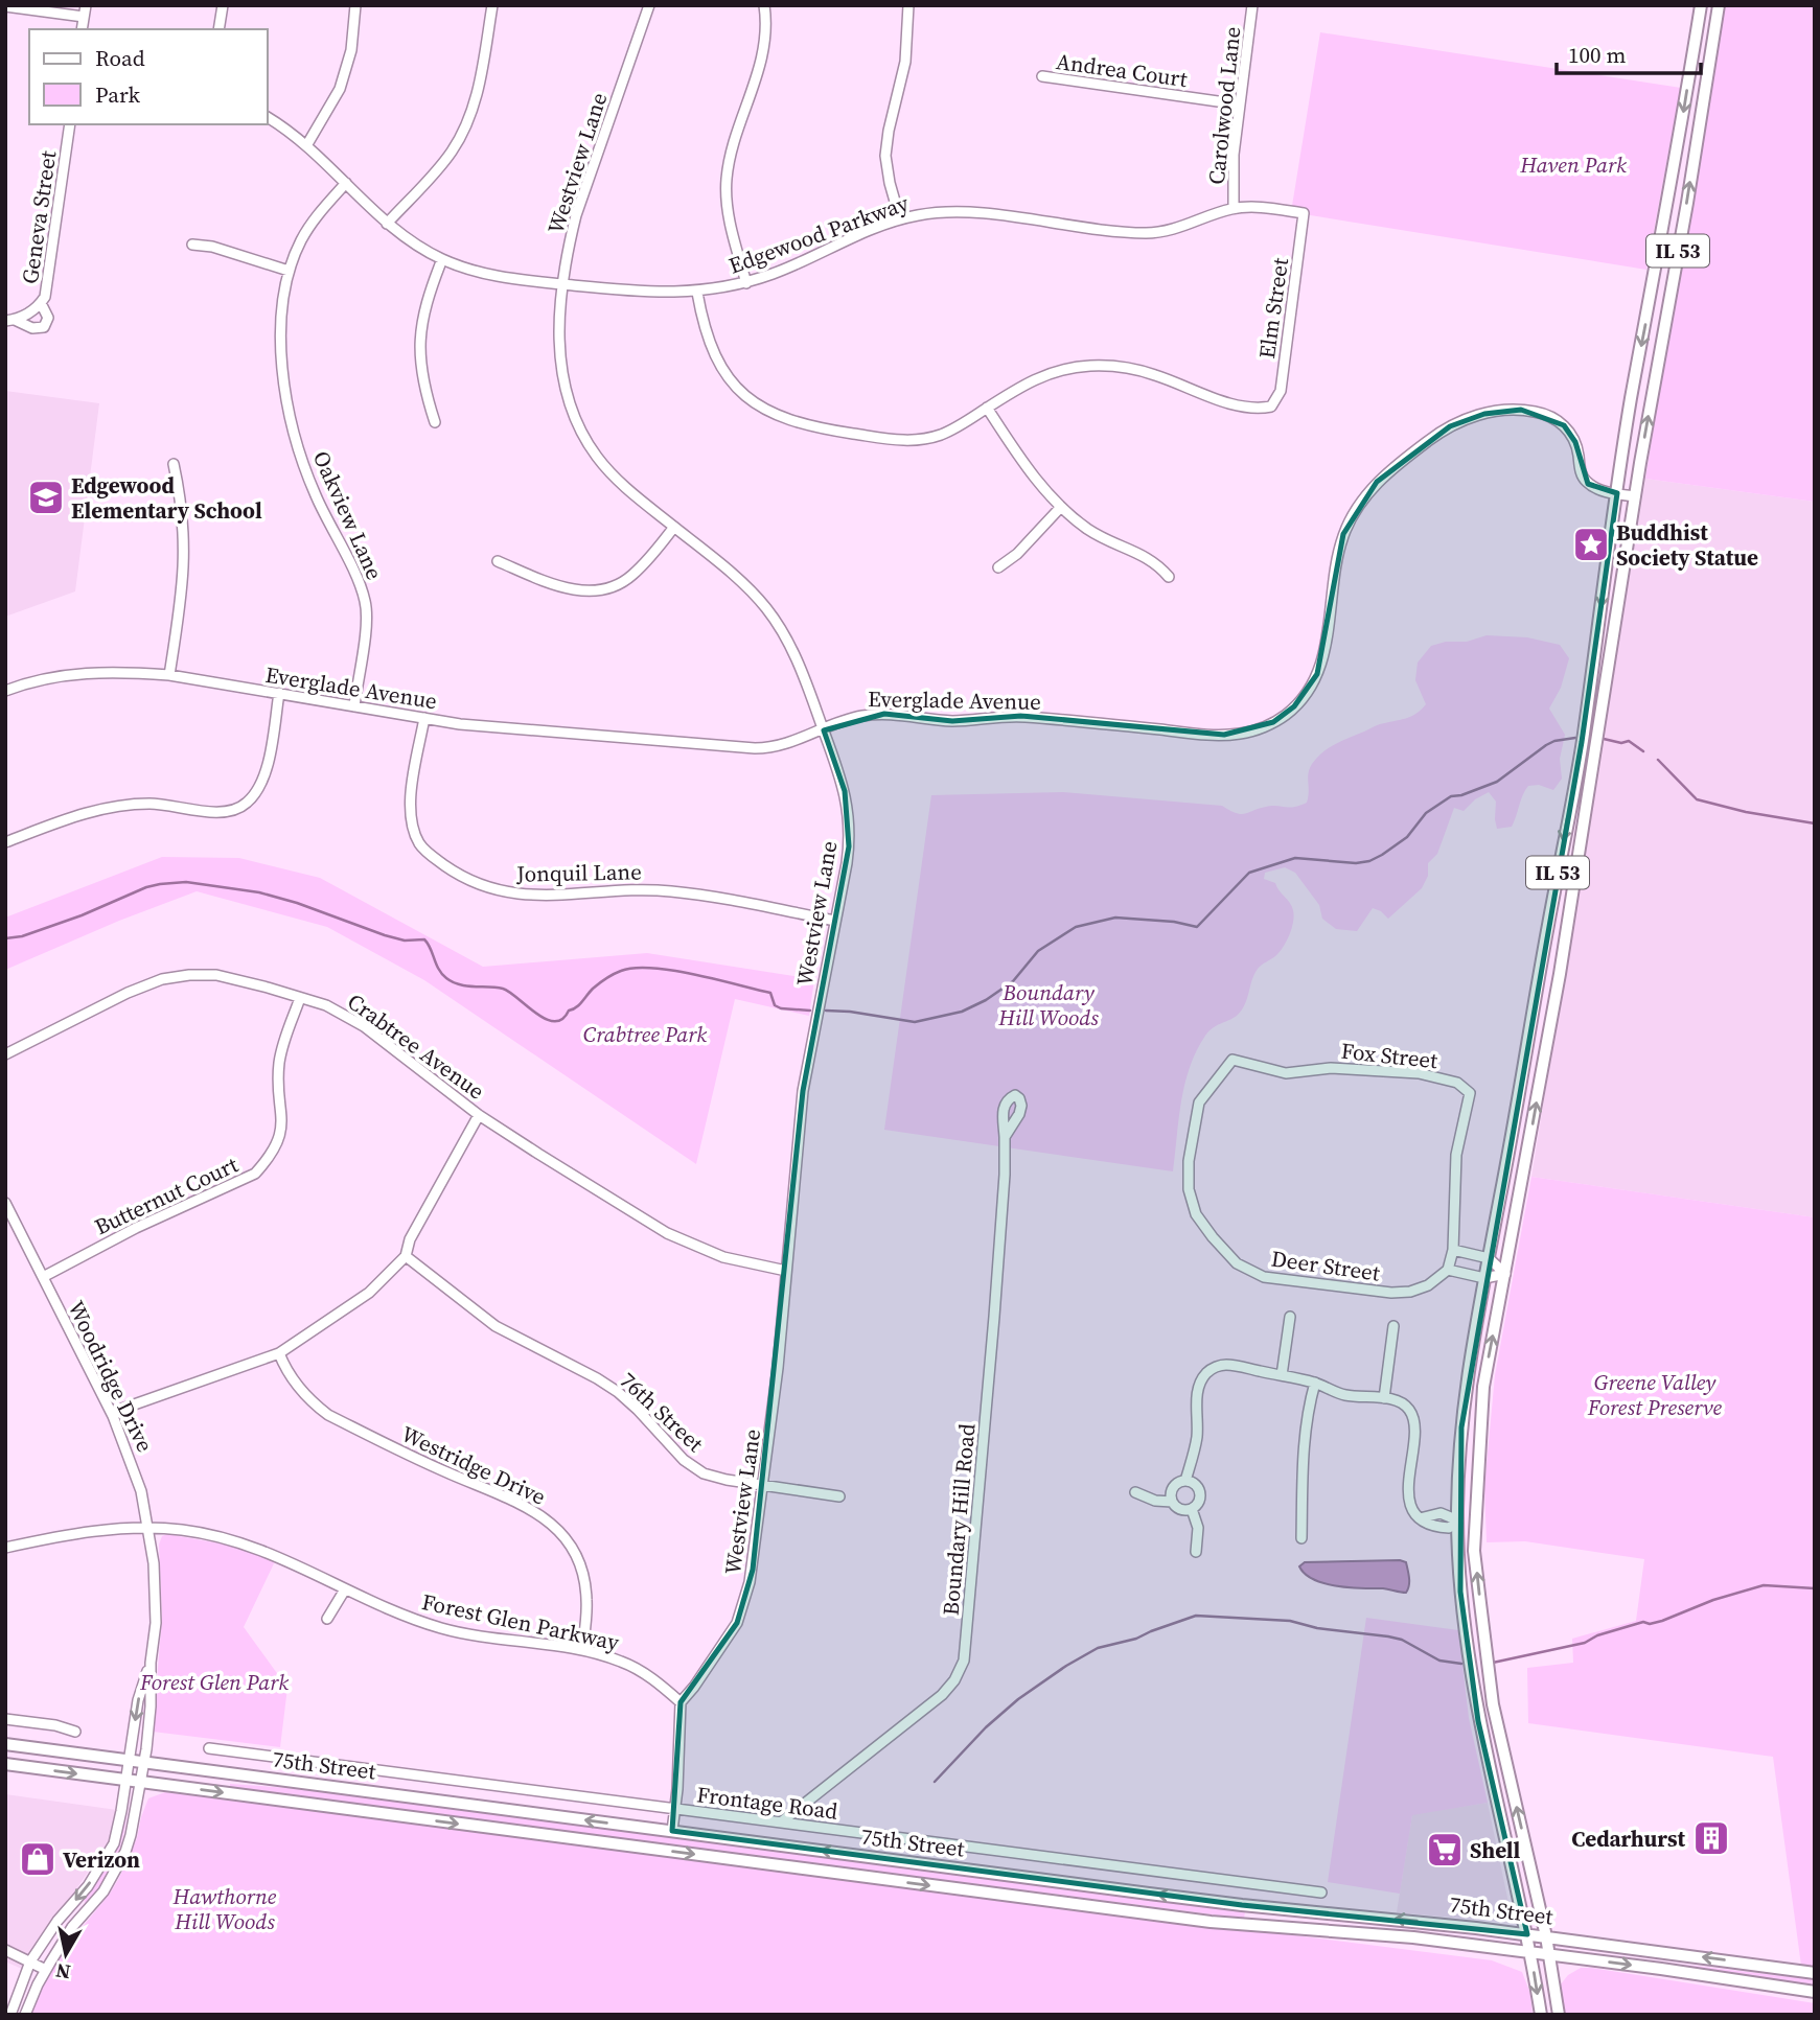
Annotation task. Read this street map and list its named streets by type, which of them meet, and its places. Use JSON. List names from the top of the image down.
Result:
{
  "streets": {
    "main road": ["IL 53", "75th Street"],
    "street": [
      "Andrea Court",
      "Carolwood Lane",
      "Westview Lane",
      "Geneva Street",
      "Edgewood Parkway",
      "Elm Street",
      "Oakview Lane",
      "Everglade Avenue",
      "Jonquil Lane",
      "Crabtree Avenue",
      "Fox Street",
      "Butternut Court",
      "Deer Street",
      "Woodridge Drive",
      "76th Street",
      "Westridge Drive",
      "Boundary Hill Road",
      "Forest Glen Parkway",
      "Frontage Road"
    ]
  },
  "crossings": [
    ["Andrea Court", "Carolwood Lane"],
    ["Carolwood Lane", "Edgewood Parkway"],
    ["Westview Lane", "Edgewood Parkway"],
    ["Westview Lane", "Everglade Avenue"],
    ["Westview Lane", "Jonquil Lane"],
    ["Westview Lane", "Crabtree Avenue"],
    ["Westview Lane", "76th Street"],
    ["Westview Lane", "Forest Glen Parkway"],
    ["Edgewood Parkway", "Elm Street"],
    ["Edgewood Parkway", "Oakview Lane"],
    ["IL 53", "Everglade Avenue"],
    ["IL 53", "75th Street"],
    ["Oakview Lane", "Everglade Avenue"],
    ["Everglade Avenue", "Jonquil Lane"],
    ["Crabtree Avenue", "Butternut Court"],
    ["Fox Street", "Deer Street"],
    ["Butternut Court", "Woodridge Drive"],
    ["Woodridge Drive", "Forest Glen Parkway"],
    ["Woodridge Drive", "75th Street"],
    ["Westridge Drive", "Forest Glen Parkway"],
    ["Boundary Hill Road", "Frontage Road"]
  ],
  "parks": [
    "Haven Park",
    "Boundary Hill Woods",
    "Crabtree Park",
    "Greene Valley Forest Preserve",
    "Forest Glen Park",
    "Hawthorne Hill Woods"
  ],
  "places": {
    "school or university": ["Edgewood Elementary School"],
    "place": ["Buddhist Society Statue"],
    "building": ["Cedarhurst"],
    "supermarket": ["Shell"],
    "shop": ["Verizon"]
  },
  "legend": ["Road", "Park"],
  "scale_bar": "100 m",
  "north": "bottom"
}
